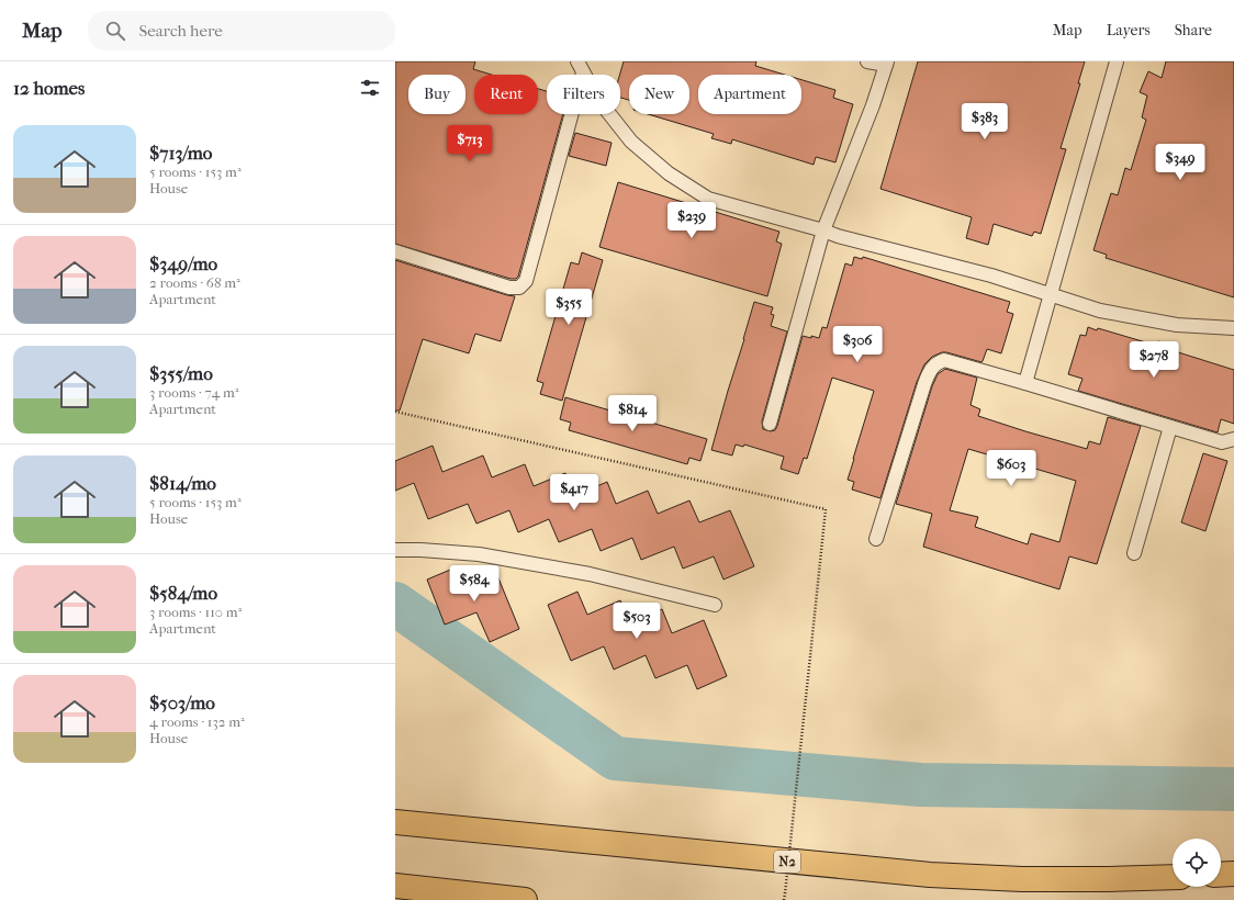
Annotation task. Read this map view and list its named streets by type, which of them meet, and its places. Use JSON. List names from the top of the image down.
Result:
{
  "streets": {
    "highway": ["N2"]
  },
  "page": {
    "header": "Map",
    "search": "Search here",
    "nav": ["Map", "Layers", "Share"],
    "heading": "12 homes",
    "chip": [
      "Buy",
      "Rent",
      "Filters",
      "New",
      "Apartment"
    ],
    "price": [
      "$383",
      "$713",
      "$349",
      "$239",
      "$355",
      "$306",
      "$278",
      "$814",
      "$603",
      "$417",
      "$584",
      "$503"
    ],
    "list": [
      {
        "name": "$713/mo",
        "note": "5 rooms · 153 m² · House"
      },
      {
        "name": "$349/mo",
        "note": "2 rooms · 68 m² · Apartment"
      },
      {
        "name": "$355/mo",
        "note": "3 rooms · 74 m² · Apartment"
      },
      {
        "name": "$814/mo",
        "note": "5 rooms · 153 m² · House"
      },
      {
        "name": "$584/mo",
        "note": "3 rooms · 110 m² · Apartment"
      },
      {
        "name": "$503/mo",
        "note": "4 rooms · 132 m² · House"
      }
    ]
  }
}
